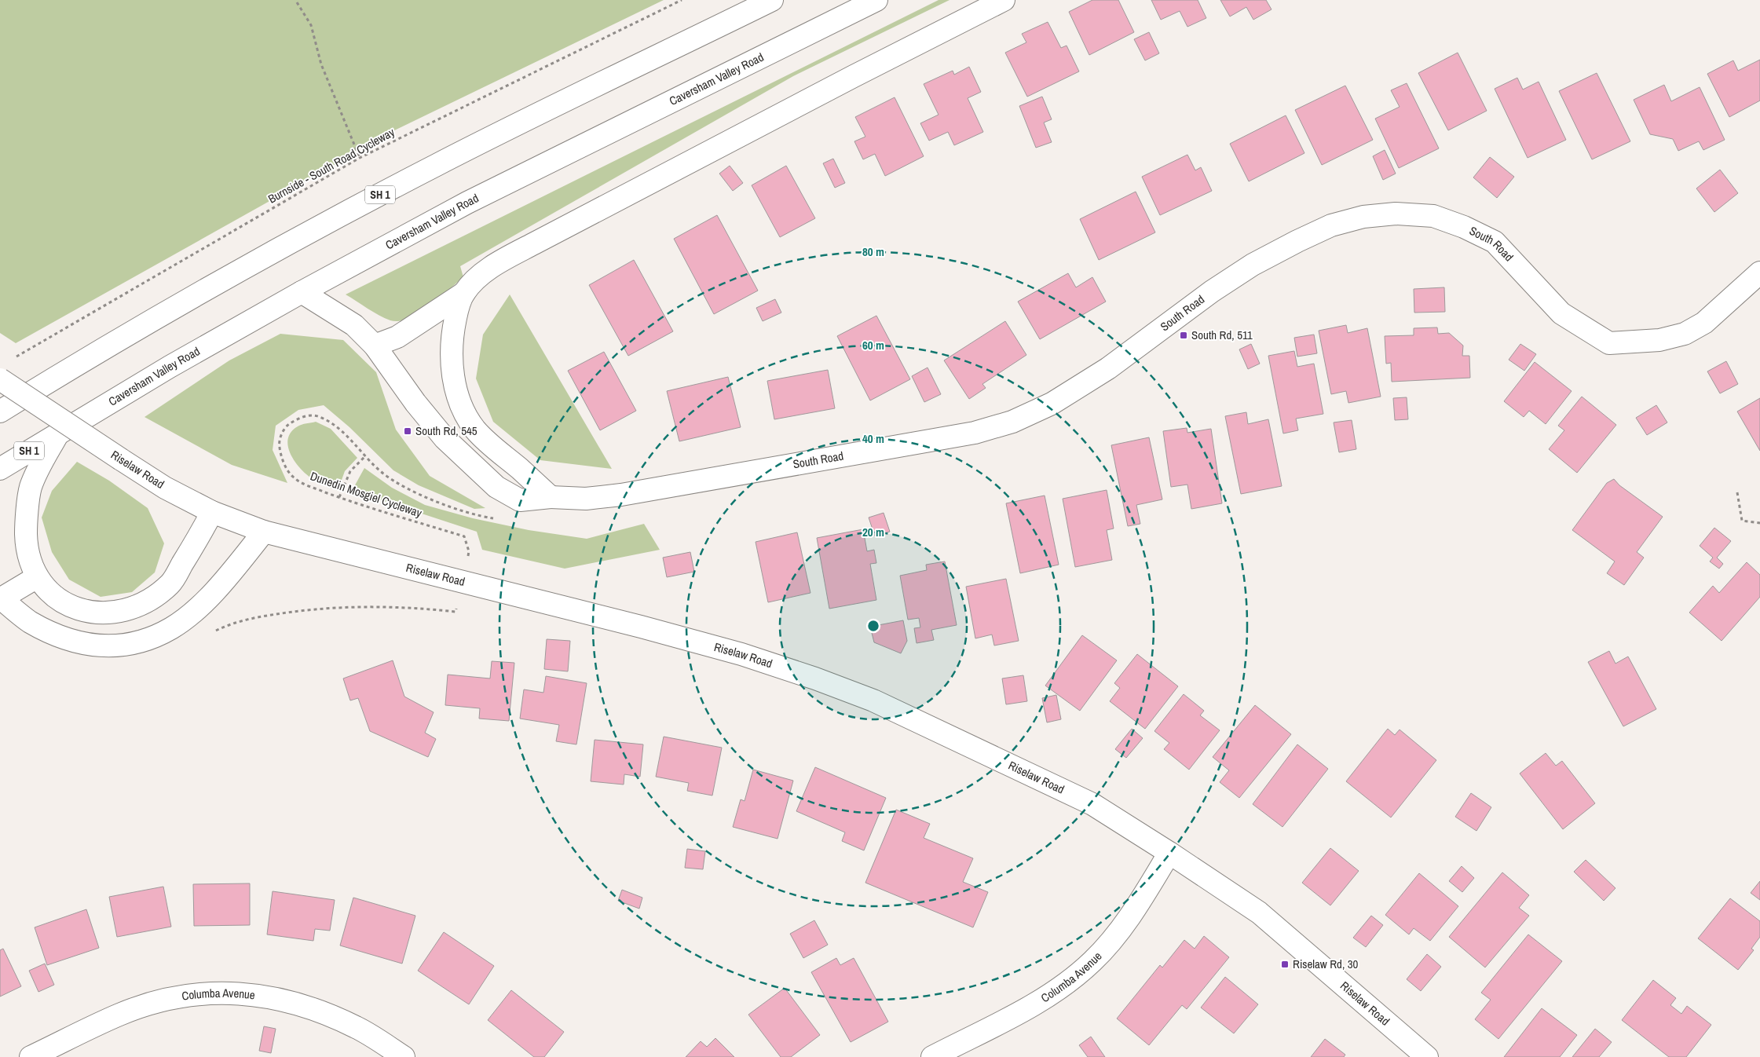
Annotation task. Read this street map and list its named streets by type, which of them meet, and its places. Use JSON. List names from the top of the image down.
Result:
{
  "streets": {
    "main road": [
      "Caversham Valley Road",
      "SH 1",
      "South Road",
      "Riselaw Road",
      "Columba Avenue"
    ],
    "path": ["Burnside - South Road Cycleway", "Dunedin Mosgiel Cycleway"]
  },
  "crossings": [
    ["Caversham Valley Road", "South Road"],
    ["Riselaw Road", "Columba Avenue"]
  ],
  "places": {
    "transit": ["South Rd, 511", "South Rd, 545", "Riselaw Rd, 30"]
  },
  "rings": [
    "80 m",
    "60 m",
    "40 m",
    "20 m"
  ]
}
